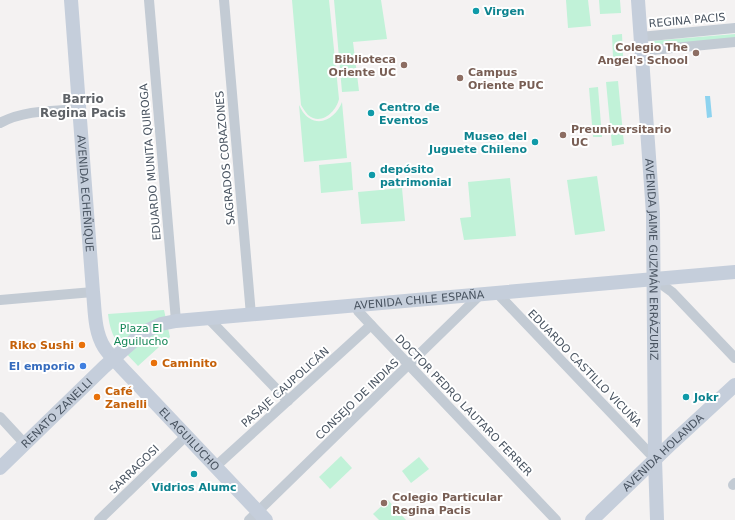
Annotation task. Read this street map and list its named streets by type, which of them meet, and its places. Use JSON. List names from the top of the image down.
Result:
{
  "streets": {
    "street": [
      "REGINA PACIS",
      "SAGRADOS CORAZONES",
      "EDUARDO MUNITA QUIROGA",
      "AVENIDA ECHEÑIQUE",
      "AVENIDA JAIME GUZMÁN ERRÁZURIZ",
      "AVENIDA CHILE ESPAÑA",
      "EDUARDO CASTILLO VICUÑA",
      "PASAJE CAUPOLICÁN",
      "CONSEJO DE INDIAS",
      "DOCTOR PEDRO LAUTARO FERRER",
      "RENATO ZANELLI",
      "EL AGUILUCHO",
      "AVENIDA HOLANDA",
      "SARRAGOSI"
    ]
  },
  "crossings": [
    ["REGINA PACIS", "AVENIDA JAIME GUZMÁN ERRÁZURIZ"],
    ["SAGRADOS CORAZONES", "AVENIDA CHILE ESPAÑA"],
    ["EDUARDO MUNITA QUIROGA", "AVENIDA CHILE ESPAÑA"],
    ["AVENIDA ECHEÑIQUE", "AVENIDA CHILE ESPAÑA"],
    ["AVENIDA ECHEÑIQUE", "RENATO ZANELLI"],
    ["AVENIDA ECHEÑIQUE", "EL AGUILUCHO"],
    ["AVENIDA JAIME GUZMÁN ERRÁZURIZ", "AVENIDA CHILE ESPAÑA"],
    ["AVENIDA JAIME GUZMÁN ERRÁZURIZ", "EDUARDO CASTILLO VICUÑA"],
    ["AVENIDA JAIME GUZMÁN ERRÁZURIZ", "AVENIDA HOLANDA"],
    ["AVENIDA CHILE ESPAÑA", "EDUARDO CASTILLO VICUÑA"],
    ["AVENIDA CHILE ESPAÑA", "CONSEJO DE INDIAS"],
    ["AVENIDA CHILE ESPAÑA", "DOCTOR PEDRO LAUTARO FERRER"],
    ["AVENIDA CHILE ESPAÑA", "RENATO ZANELLI"],
    ["AVENIDA CHILE ESPAÑA", "EL AGUILUCHO"],
    ["EDUARDO CASTILLO VICUÑA", "AVENIDA HOLANDA"],
    ["PASAJE CAUPOLICÁN", "DOCTOR PEDRO LAUTARO FERRER"],
    ["PASAJE CAUPOLICÁN", "EL AGUILUCHO"],
    ["CONSEJO DE INDIAS", "DOCTOR PEDRO LAUTARO FERRER"],
    ["CONSEJO DE INDIAS", "EL AGUILUCHO"],
    ["RENATO ZANELLI", "EL AGUILUCHO"],
    ["EL AGUILUCHO", "SARRAGOSI"]
  ],
  "districts": ["Barrio Regina Pacis"],
  "parks": ["Plaza El Aguilucho"],
  "places": [
    "Virgen",
    "Colegio The Angel's School",
    "Biblioteca Oriente UC",
    "Campus Oriente PUC",
    "Centro de Eventos",
    "Preuniversitario UC",
    "Museo del Juguete Chileno",
    "depósito patrimonial",
    "Riko Sushi",
    "Caminito",
    "El emporio",
    "Café Zanelli",
    "Jokr",
    "Vidrios Alumc",
    "Colegio Particular Regina Pacis"
  ]
}
